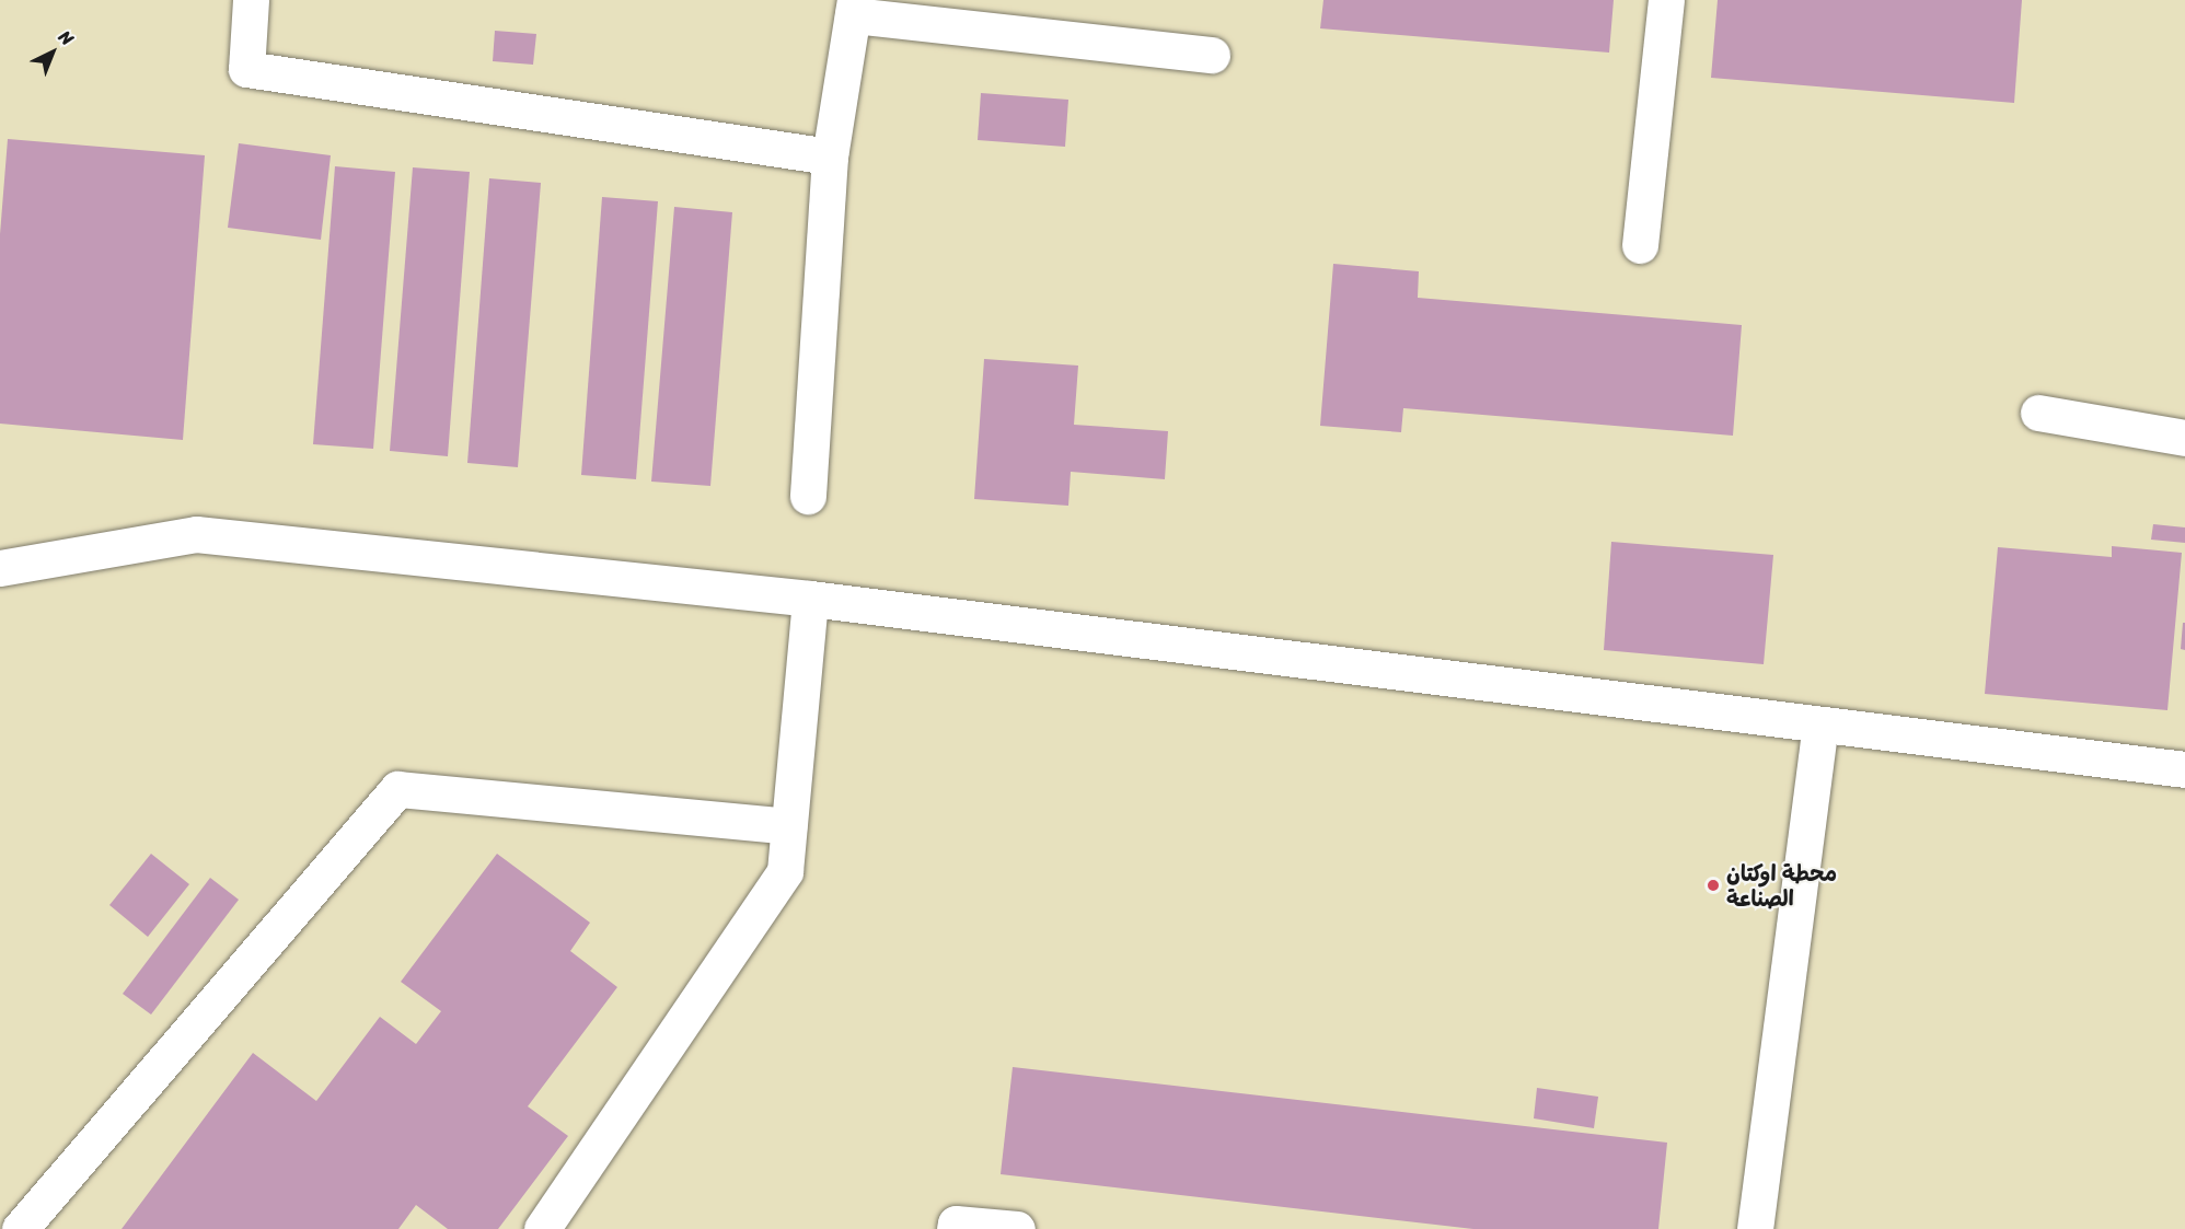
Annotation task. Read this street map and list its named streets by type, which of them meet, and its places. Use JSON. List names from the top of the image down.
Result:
{
  "places": ["محطة اوكتان الصناعة"],
  "north": "top right"
}
